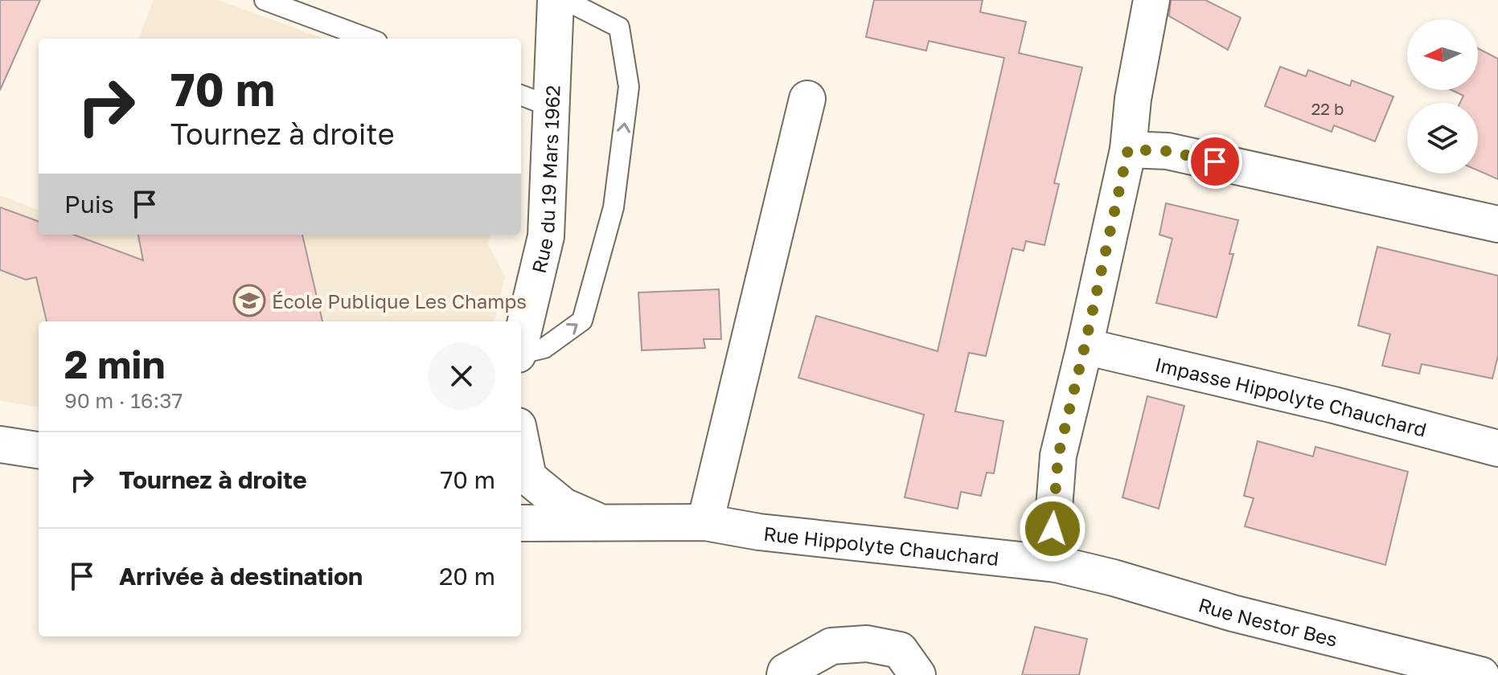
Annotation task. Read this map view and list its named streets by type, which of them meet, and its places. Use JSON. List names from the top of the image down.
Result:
{
  "streets": {
    "street": [
      "Rue du 19 Mars 1962",
      "Impasse Hippolyte Chauchard",
      "Rue Hippolyte Chauchard",
      "Rue Nestor Bes"
    ]
  },
  "crossings": [
    ["Rue Hippolyte Chauchard", "Rue Nestor Bes"]
  ],
  "places": {
    "school or university": ["École Publique Les Champs"]
  },
  "house_numbers": ["22 b"],
  "north": "left",
  "page": {
    "turn": ["70 m", "Tournez à droite"],
    "then": "Puis",
    "heading": ["2 min", "90 m · 16:37"],
    "list": [
      {
        "name": "Tournez à droite",
        "value": "70 m"
      },
      {
        "name": "Arrivée à destination",
        "value": "20 m"
      }
    ]
  }
}
